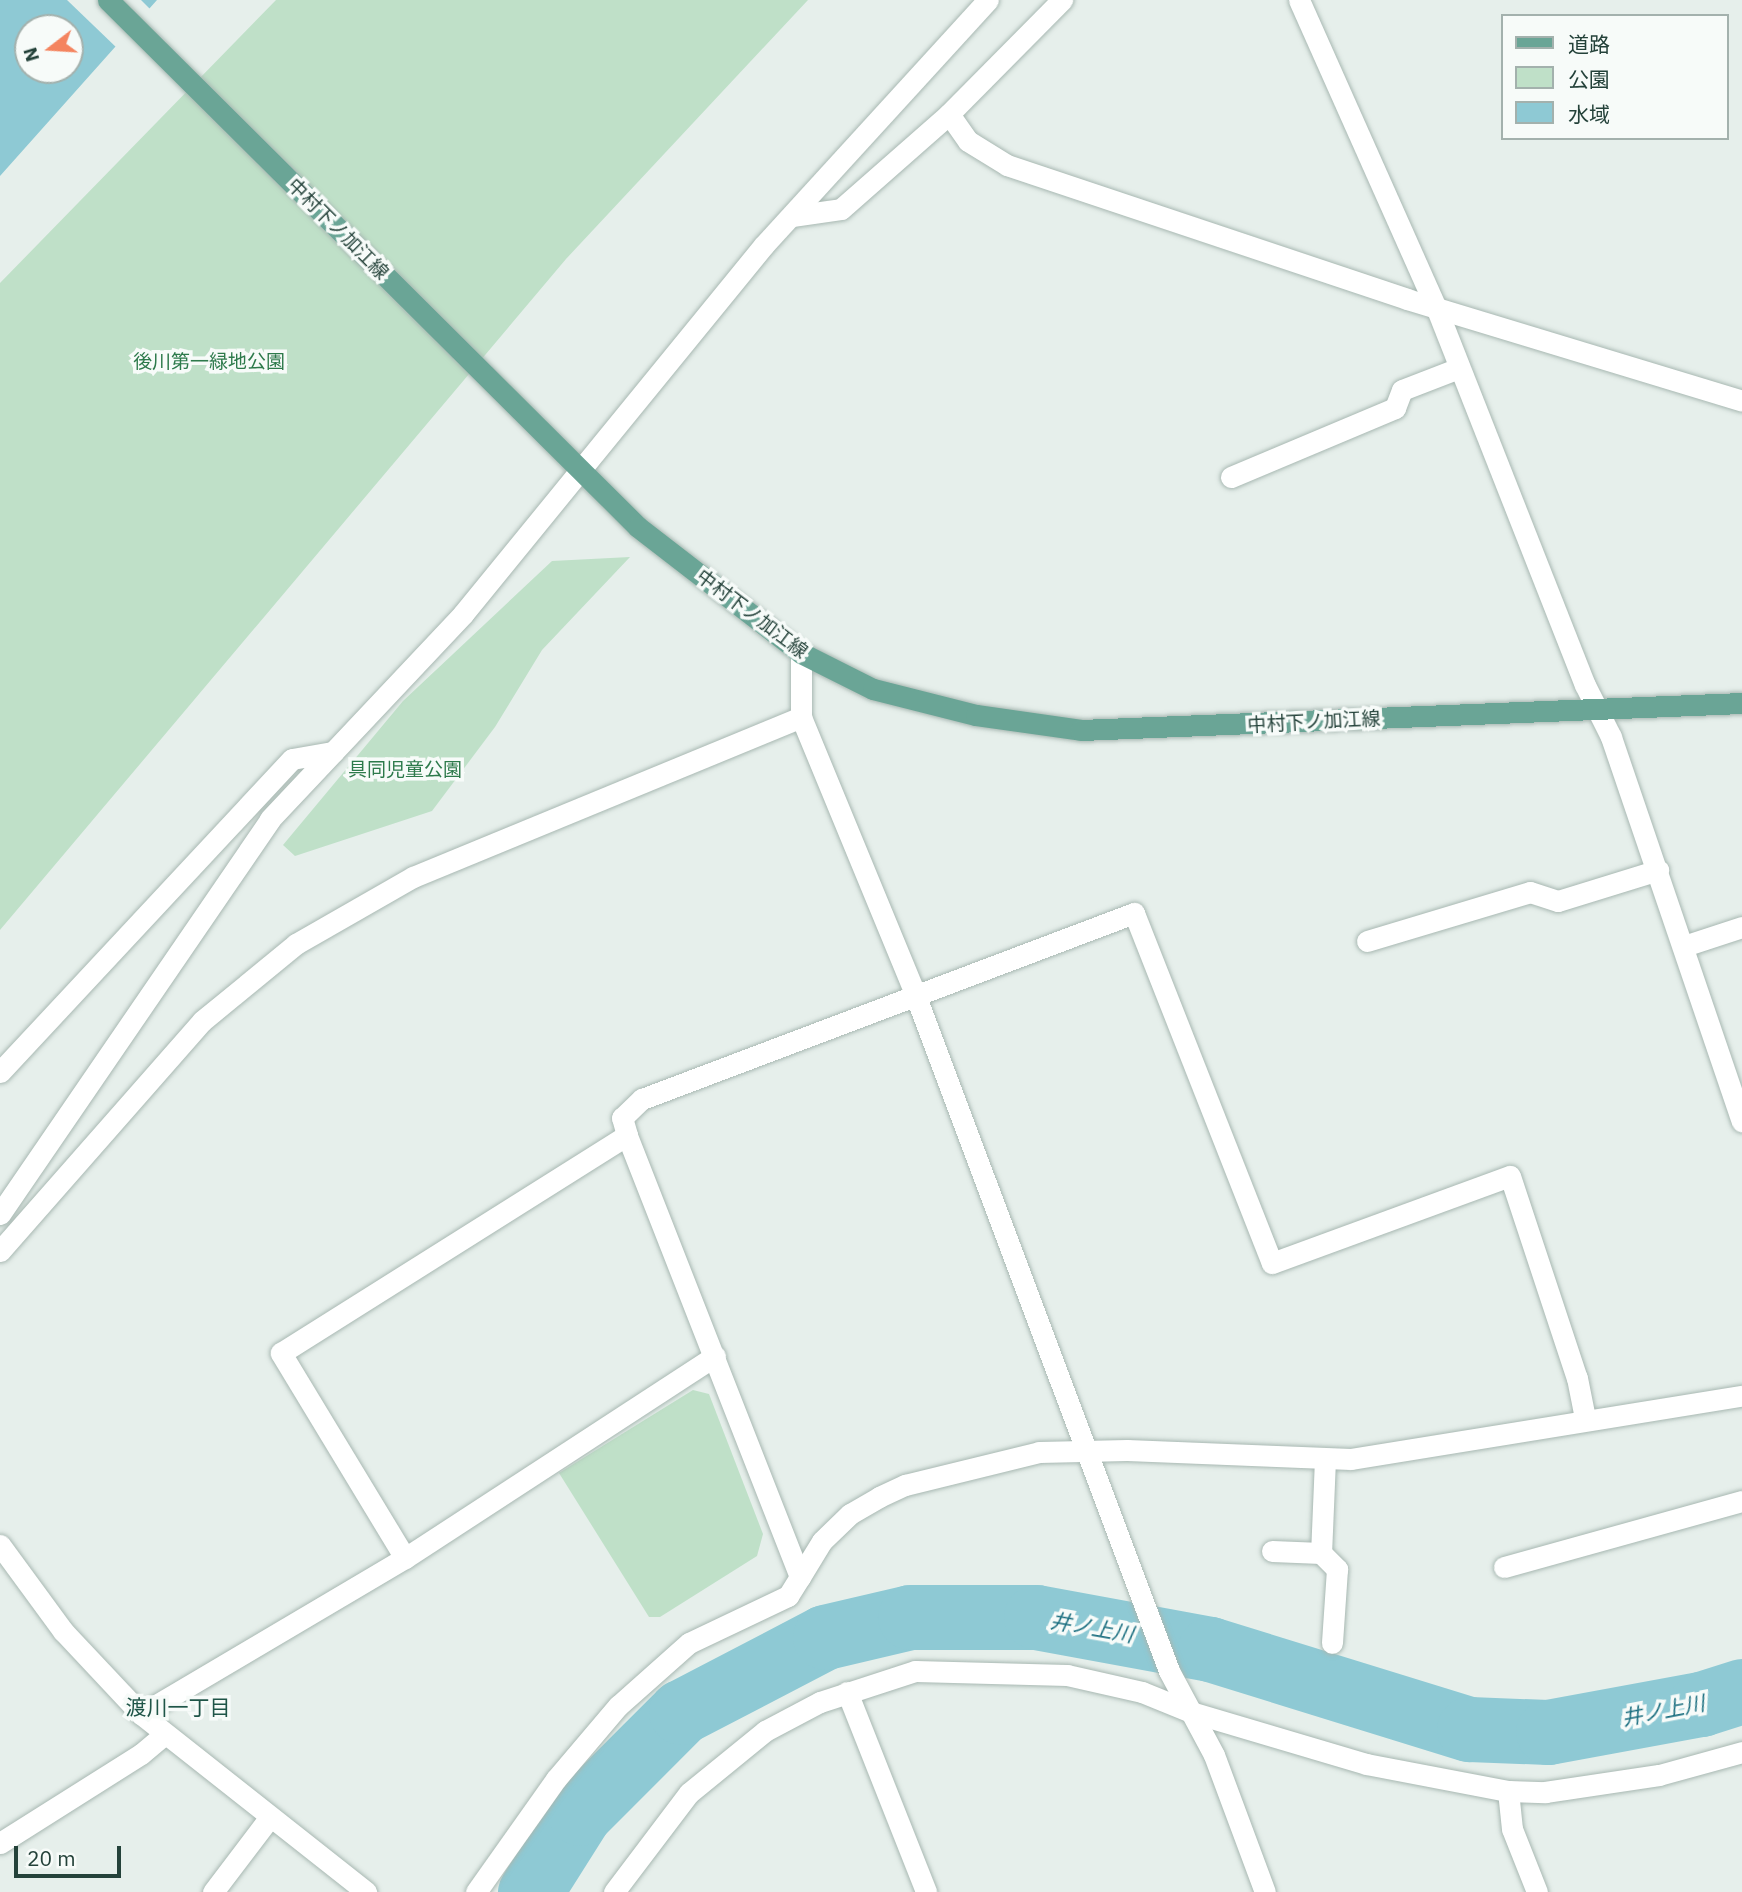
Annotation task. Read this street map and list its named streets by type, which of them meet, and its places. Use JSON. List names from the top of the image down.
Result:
{
  "streets": {
    "main road": ["中村下ノ加江線"]
  },
  "districts": ["渡川一丁目"],
  "water": ["井ノ上川"],
  "parks": ["後川第一緑地公園", "具同児童公園"],
  "legend": ["道路", "公園", "水域"],
  "scale_bar": "20 m",
  "north": "left"
}
